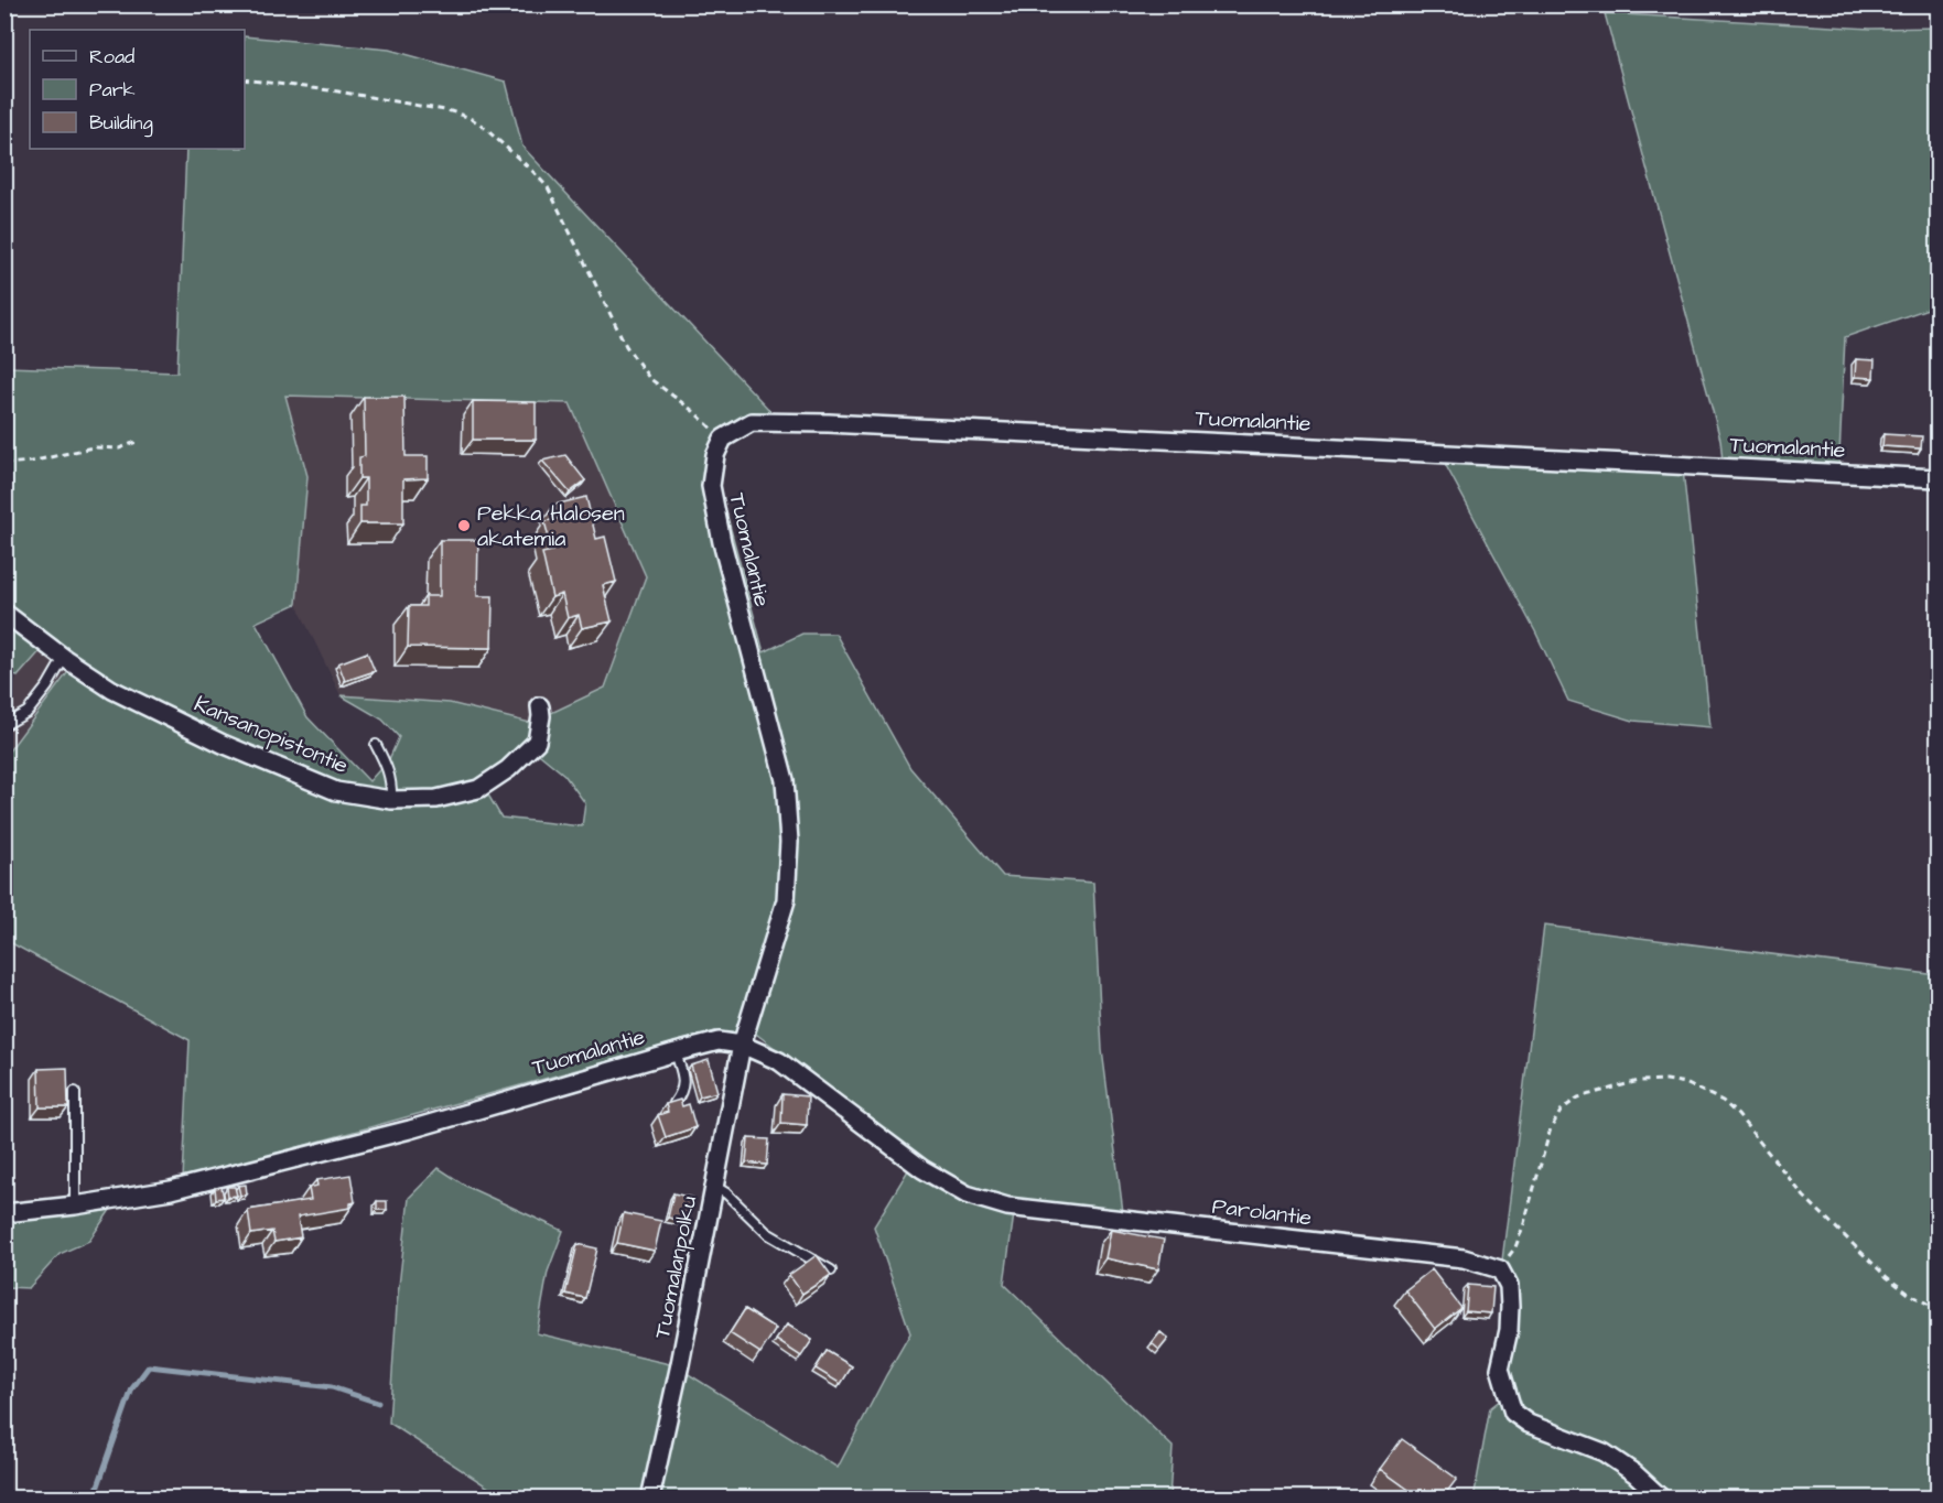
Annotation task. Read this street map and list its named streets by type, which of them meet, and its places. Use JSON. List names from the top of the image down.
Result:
{
  "streets": {
    "street": [
      "Tuomalantie",
      "Kansanopistontie",
      "Parolantie",
      "Tuomalanpolku"
    ]
  },
  "crossings": [
    ["Tuomalantie", "Parolantie"],
    ["Tuomalantie", "Tuomalanpolku"],
    ["Parolantie", "Tuomalanpolku"]
  ],
  "places": ["Pekka Halosen akatemia"],
  "legend": ["Road", "Park", "Building"]
}
